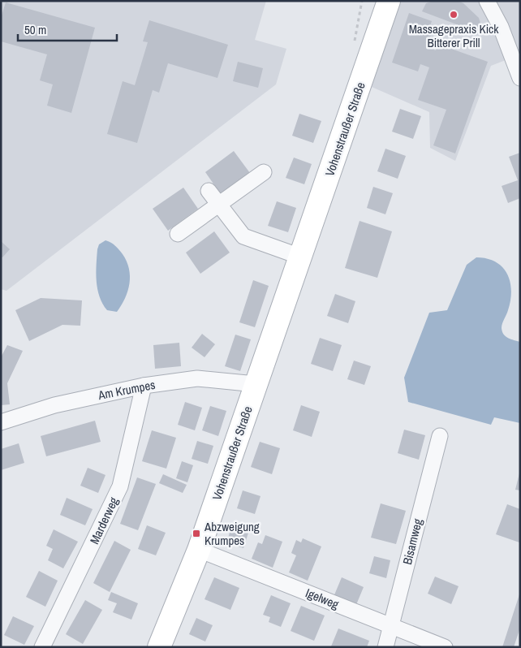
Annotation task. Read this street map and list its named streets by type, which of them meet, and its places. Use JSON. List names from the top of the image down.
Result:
{
  "streets": {
    "main road": ["Vohenstraußer Straße"],
    "street": [
      "Am Krumpes",
      "Marderweg",
      "Bisamweg",
      "Igelweg"
    ]
  },
  "crossings": [
    ["Vohenstraußer Straße", "Am Krumpes"],
    ["Vohenstraußer Straße", "Igelweg"],
    ["Am Krumpes", "Marderweg"],
    ["Bisamweg", "Igelweg"]
  ],
  "places": {
    "other": ["Massagepraxis Kick Bitterer Prill"],
    "transit": ["Abzweigung Krumpes"]
  },
  "scale_bar": "50 m"
}
